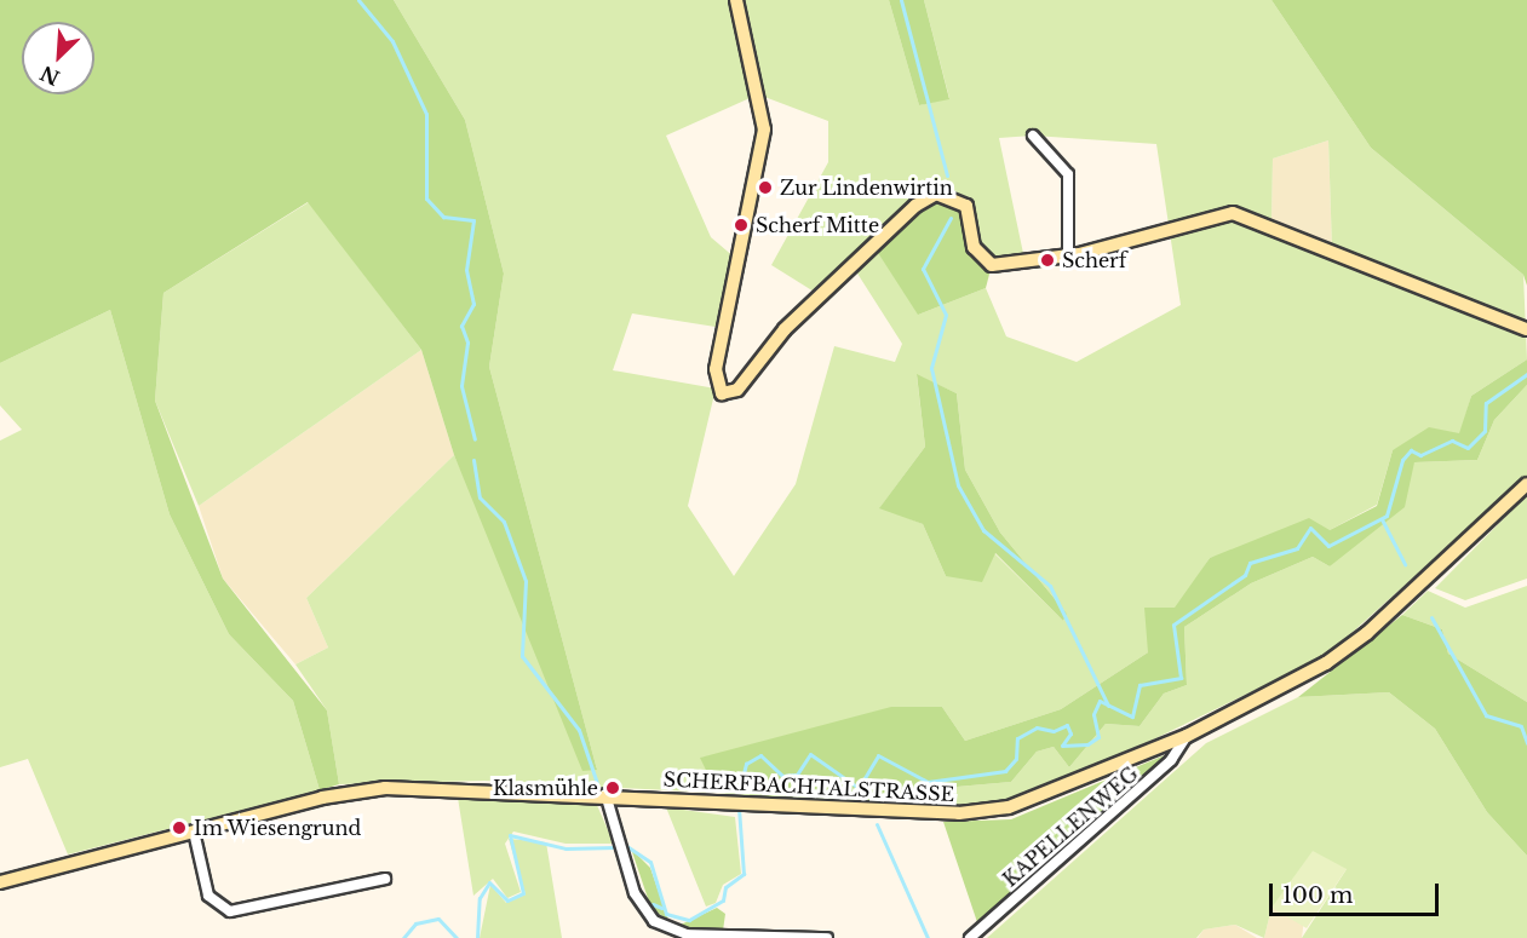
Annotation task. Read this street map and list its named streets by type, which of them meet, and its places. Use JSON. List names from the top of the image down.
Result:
{
  "streets": {
    "main road": ["SCHERFBACHTALSTRASSE"],
    "street": ["KAPELLENWEG"]
  },
  "crossings": [
    ["SCHERFBACHTALSTRASSE", "KAPELLENWEG"]
  ],
  "places": [
    "Zur Lindenwirtin",
    "Scherf Mitte",
    "Scherf",
    "Klasmühle",
    "Im Wiesengrund"
  ],
  "scale_bar": "100 m",
  "north": "bottom left"
}
